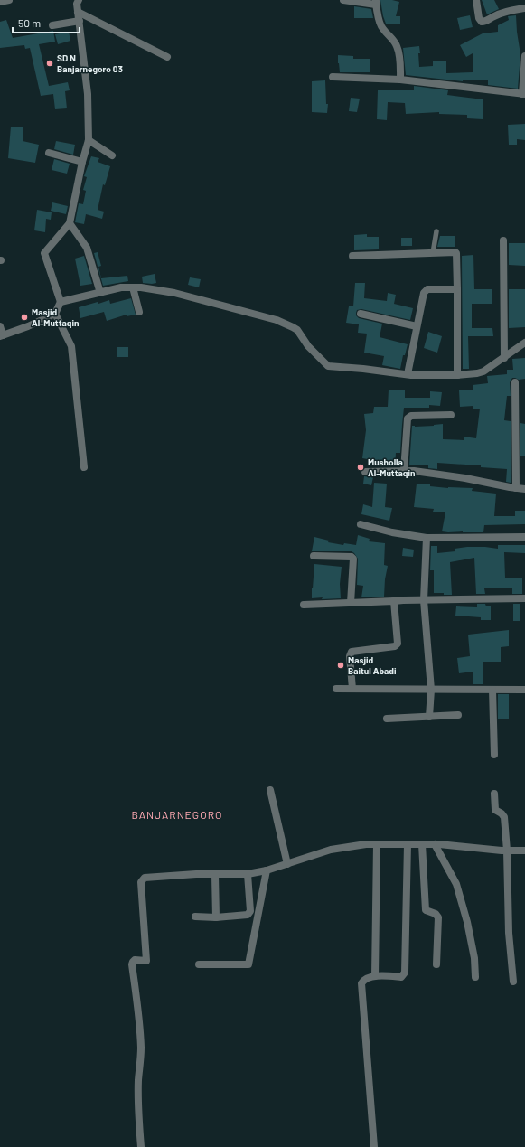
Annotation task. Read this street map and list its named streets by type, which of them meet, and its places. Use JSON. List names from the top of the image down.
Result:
{
  "districts": ["BANJARNEGORO"],
  "places": [
    "SD N Banjarnegoro 03",
    "Masjid Al-Muttaqin",
    "Musholla Al-Muttaqin",
    "Masjid Baitul Abadi"
  ],
  "scale_bar": "50 m"
}
